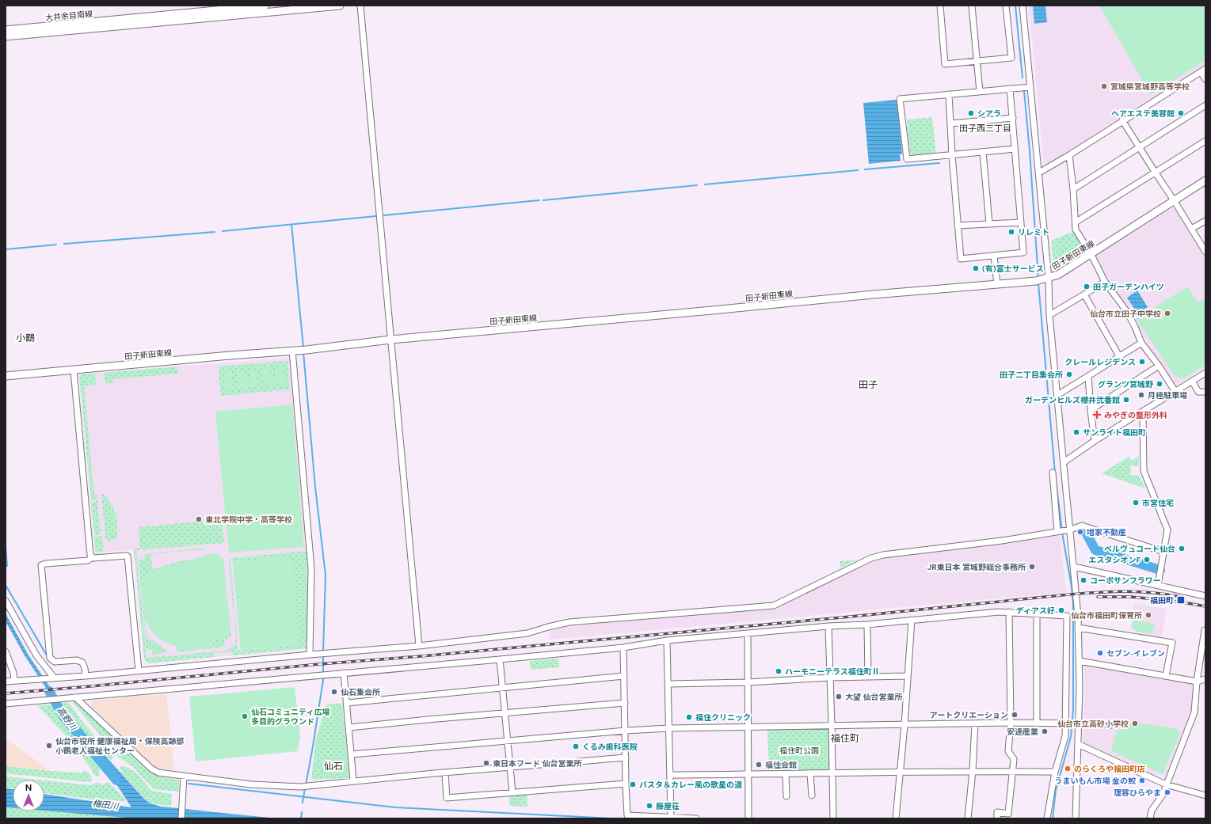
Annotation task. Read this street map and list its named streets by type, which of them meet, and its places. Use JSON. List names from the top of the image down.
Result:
{
  "streets": {
    "street": ["大井余目南線", "田子新田東線"]
  },
  "districts": [
    "田子西三丁目",
    "小鶴",
    "田子",
    "福住町",
    "仙石"
  ],
  "water": ["高野川", "梅田川"],
  "parks": ["福住町公園"],
  "places": {
    "other": [
      "宮城県宮城野高等学校",
      "シアラ",
      "ヘアエステ美容館",
      "リレミト",
      "(有)富士サービス",
      "田子ガーデンハイツ",
      "仙台市立田子中学校",
      "クレールレジデンス",
      "田子二丁目集会所",
      "グランツ宮城野",
      "月極駐車場",
      "ガーデンヒルズ櫻井弐番館",
      "サンライト福田町",
      "市営住宅",
      "東北学院中学・高等学校",
      "増家不動産",
      "ベルヴュコート仙台",
      "エスタシオンF",
      "JR東日本 宮城野総合事務所",
      "コーポサンフラワー",
      "ディアス好",
      "仙台市福田町保育所",
      "セブン-イレブン",
      "ハーモニーテラス福住町Ⅱ",
      "仙石集会所",
      "大望 仙台営業所",
      "アートクリエーション",
      "仙石コミュニティ広場 多目的グラウンド",
      "福住クリニック",
      "仙台市立高砂小学校",
      "安達産業",
      "仙台市役所 健康福祉局・保険高齢部 小鶴老人福祉センター",
      "くるみ歯科医院",
      "東日本フード 仙台営業所",
      "福住会館",
      "のらくろや福田町店",
      "うまいもん市場 金の鮫",
      "パスタ＆カレー風の歌星の道",
      "理容ひらやま",
      "藤屋荘"
    ],
    "health": ["みやぎの整形外科"],
    "transit": ["福田町"]
  },
  "north": "top"
}
